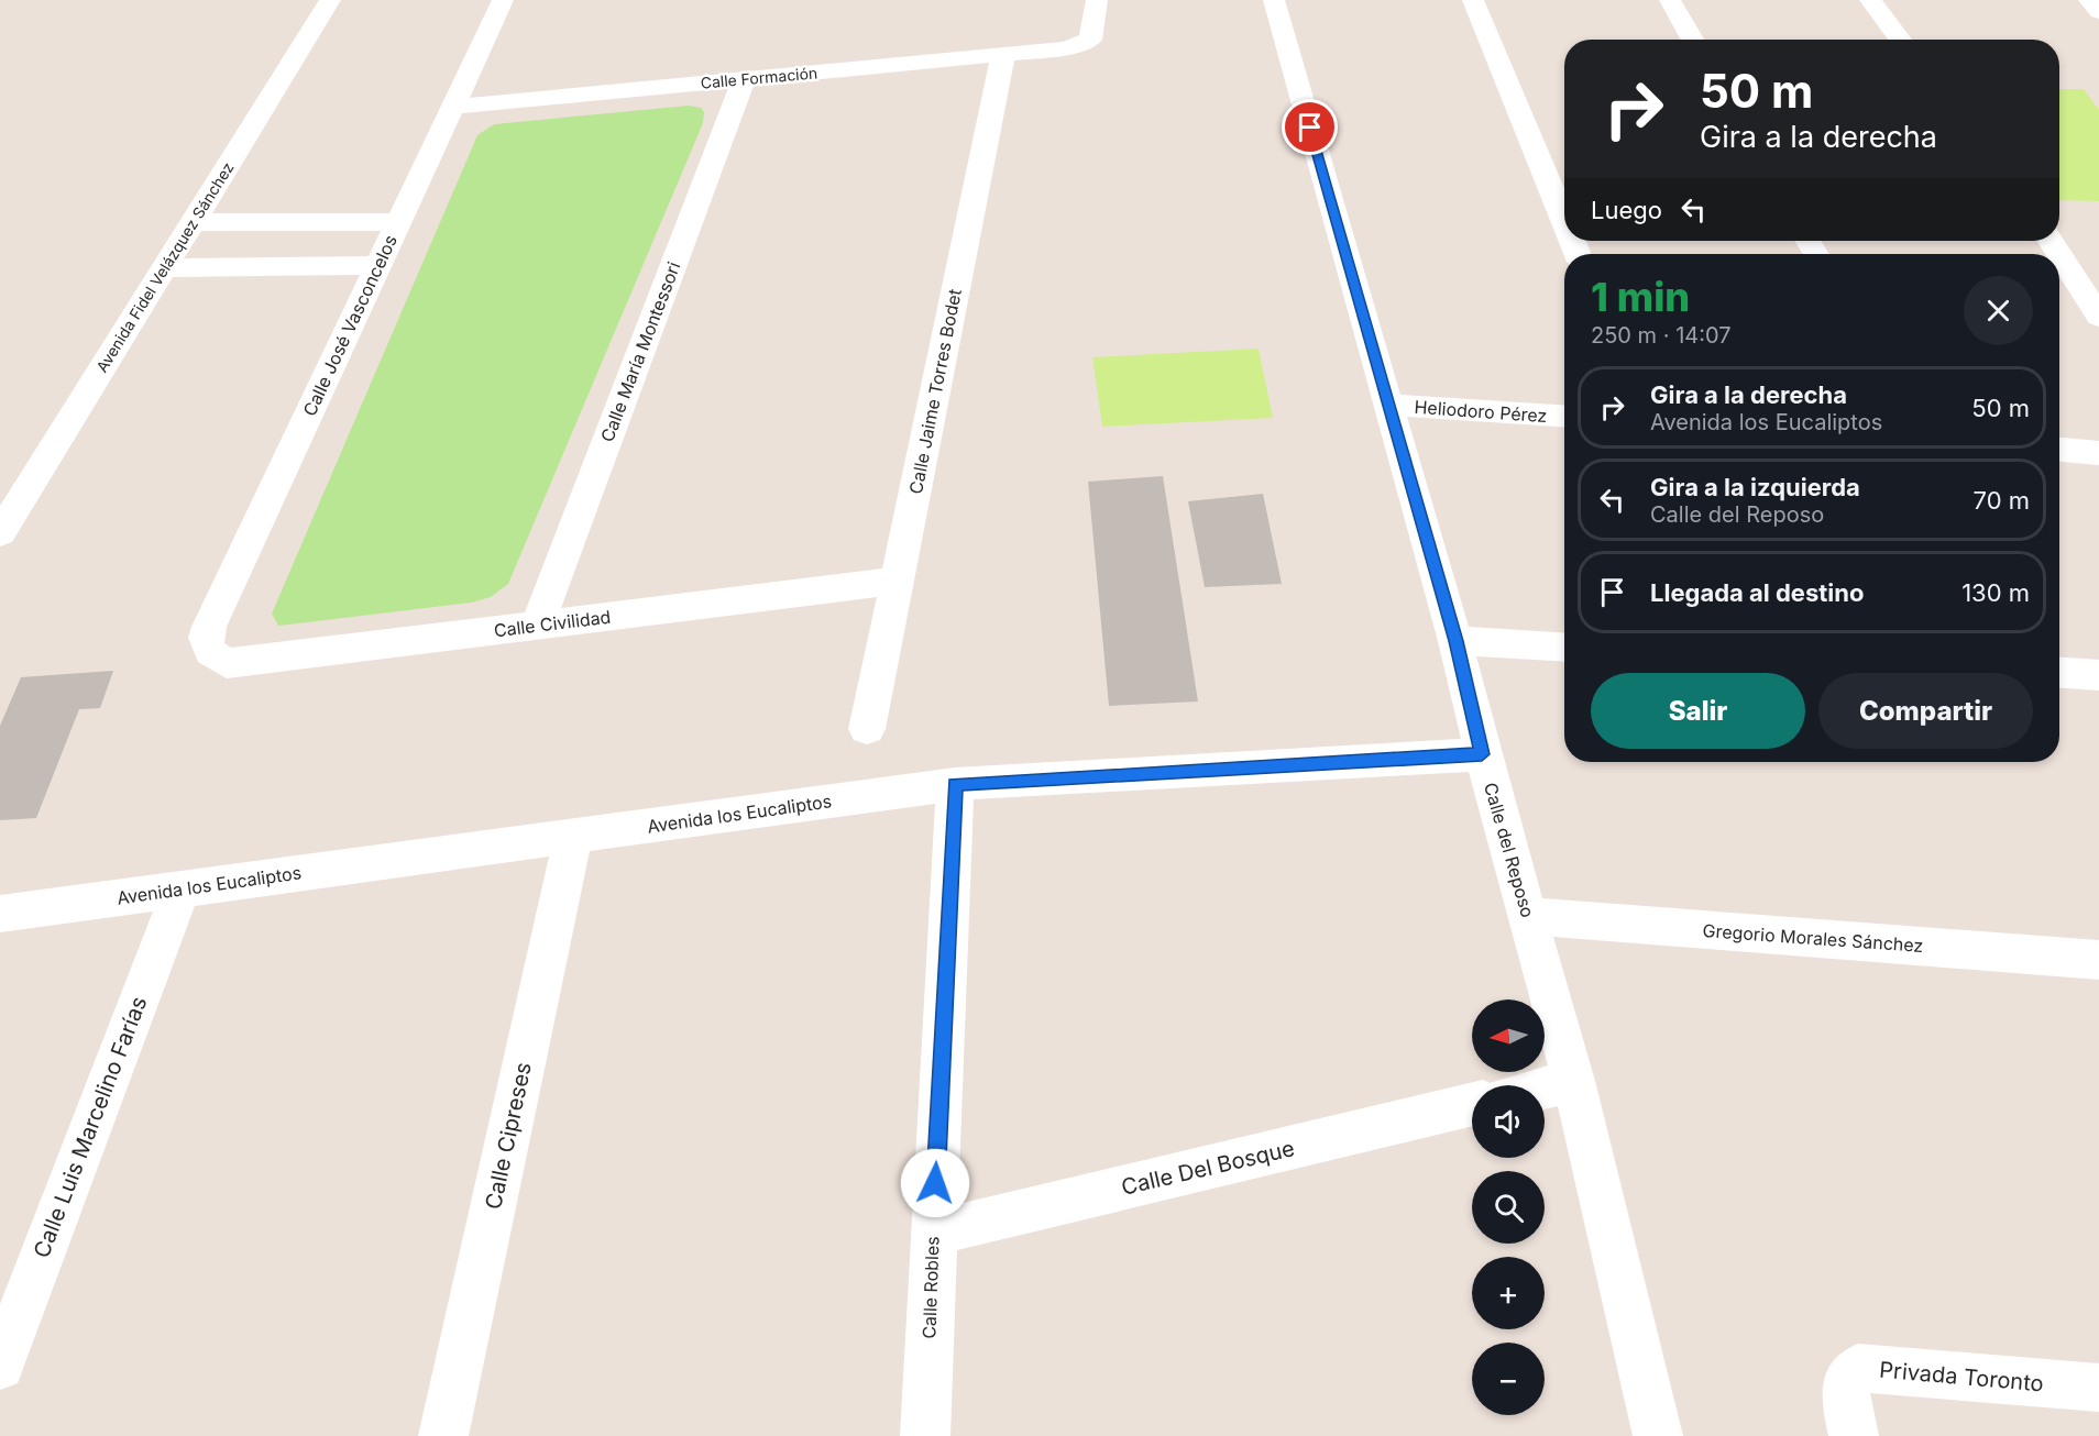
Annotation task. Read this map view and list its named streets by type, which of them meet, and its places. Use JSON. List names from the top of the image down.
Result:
{
  "streets": {
    "street": [
      "Calle Formación",
      "Avenida Fidel Velázquez Sánchez",
      "Calle José Vasconcelos",
      "Calle María Montessori",
      "Calle Jaime Torres Bodet",
      "Heliodoro Pérez",
      "Calle Civilidad",
      "Avenida los Eucaliptos",
      "Calle del Reposo",
      "Gregorio Morales Sánchez",
      "Calle Luis Marcelino Farías",
      "Calle Cipreses",
      "Calle Del Bosque",
      "Calle Robles",
      "Privada Toronto"
    ]
  },
  "crossings": [
    ["Calle Formación", "Calle José Vasconcelos"],
    ["Calle Formación", "Calle María Montessori"],
    ["Calle Formación", "Calle Jaime Torres Bodet"],
    ["Calle José Vasconcelos", "Calle Civilidad"],
    ["Calle María Montessori", "Calle Civilidad"],
    ["Calle Jaime Torres Bodet", "Calle Civilidad"],
    ["Heliodoro Pérez", "Calle del Reposo"],
    ["Avenida los Eucaliptos", "Calle del Reposo"],
    ["Avenida los Eucaliptos", "Calle Luis Marcelino Farías"],
    ["Avenida los Eucaliptos", "Calle Cipreses"],
    ["Avenida los Eucaliptos", "Calle Robles"],
    ["Calle del Reposo", "Gregorio Morales Sánchez"],
    ["Calle Del Bosque", "Calle Robles"]
  ],
  "north": "left",
  "page": {
    "turn": ["50 m", "Gira a la derecha"],
    "then": "Luego",
    "heading": ["1 min", "250 m · 14:07"],
    "list": [
      {
        "name": "Gira a la derecha",
        "note": "Avenida los Eucaliptos",
        "value": "50 m"
      },
      {
        "name": "Gira a la izquierda",
        "note": "Calle del Reposo",
        "value": "70 m"
      },
      {
        "name": "Llegada al destino",
        "value": "130 m"
      }
    ],
    "buttons": ["Salir", "Compartir"],
    "map_buttons": ["+", "−"]
  }
}
